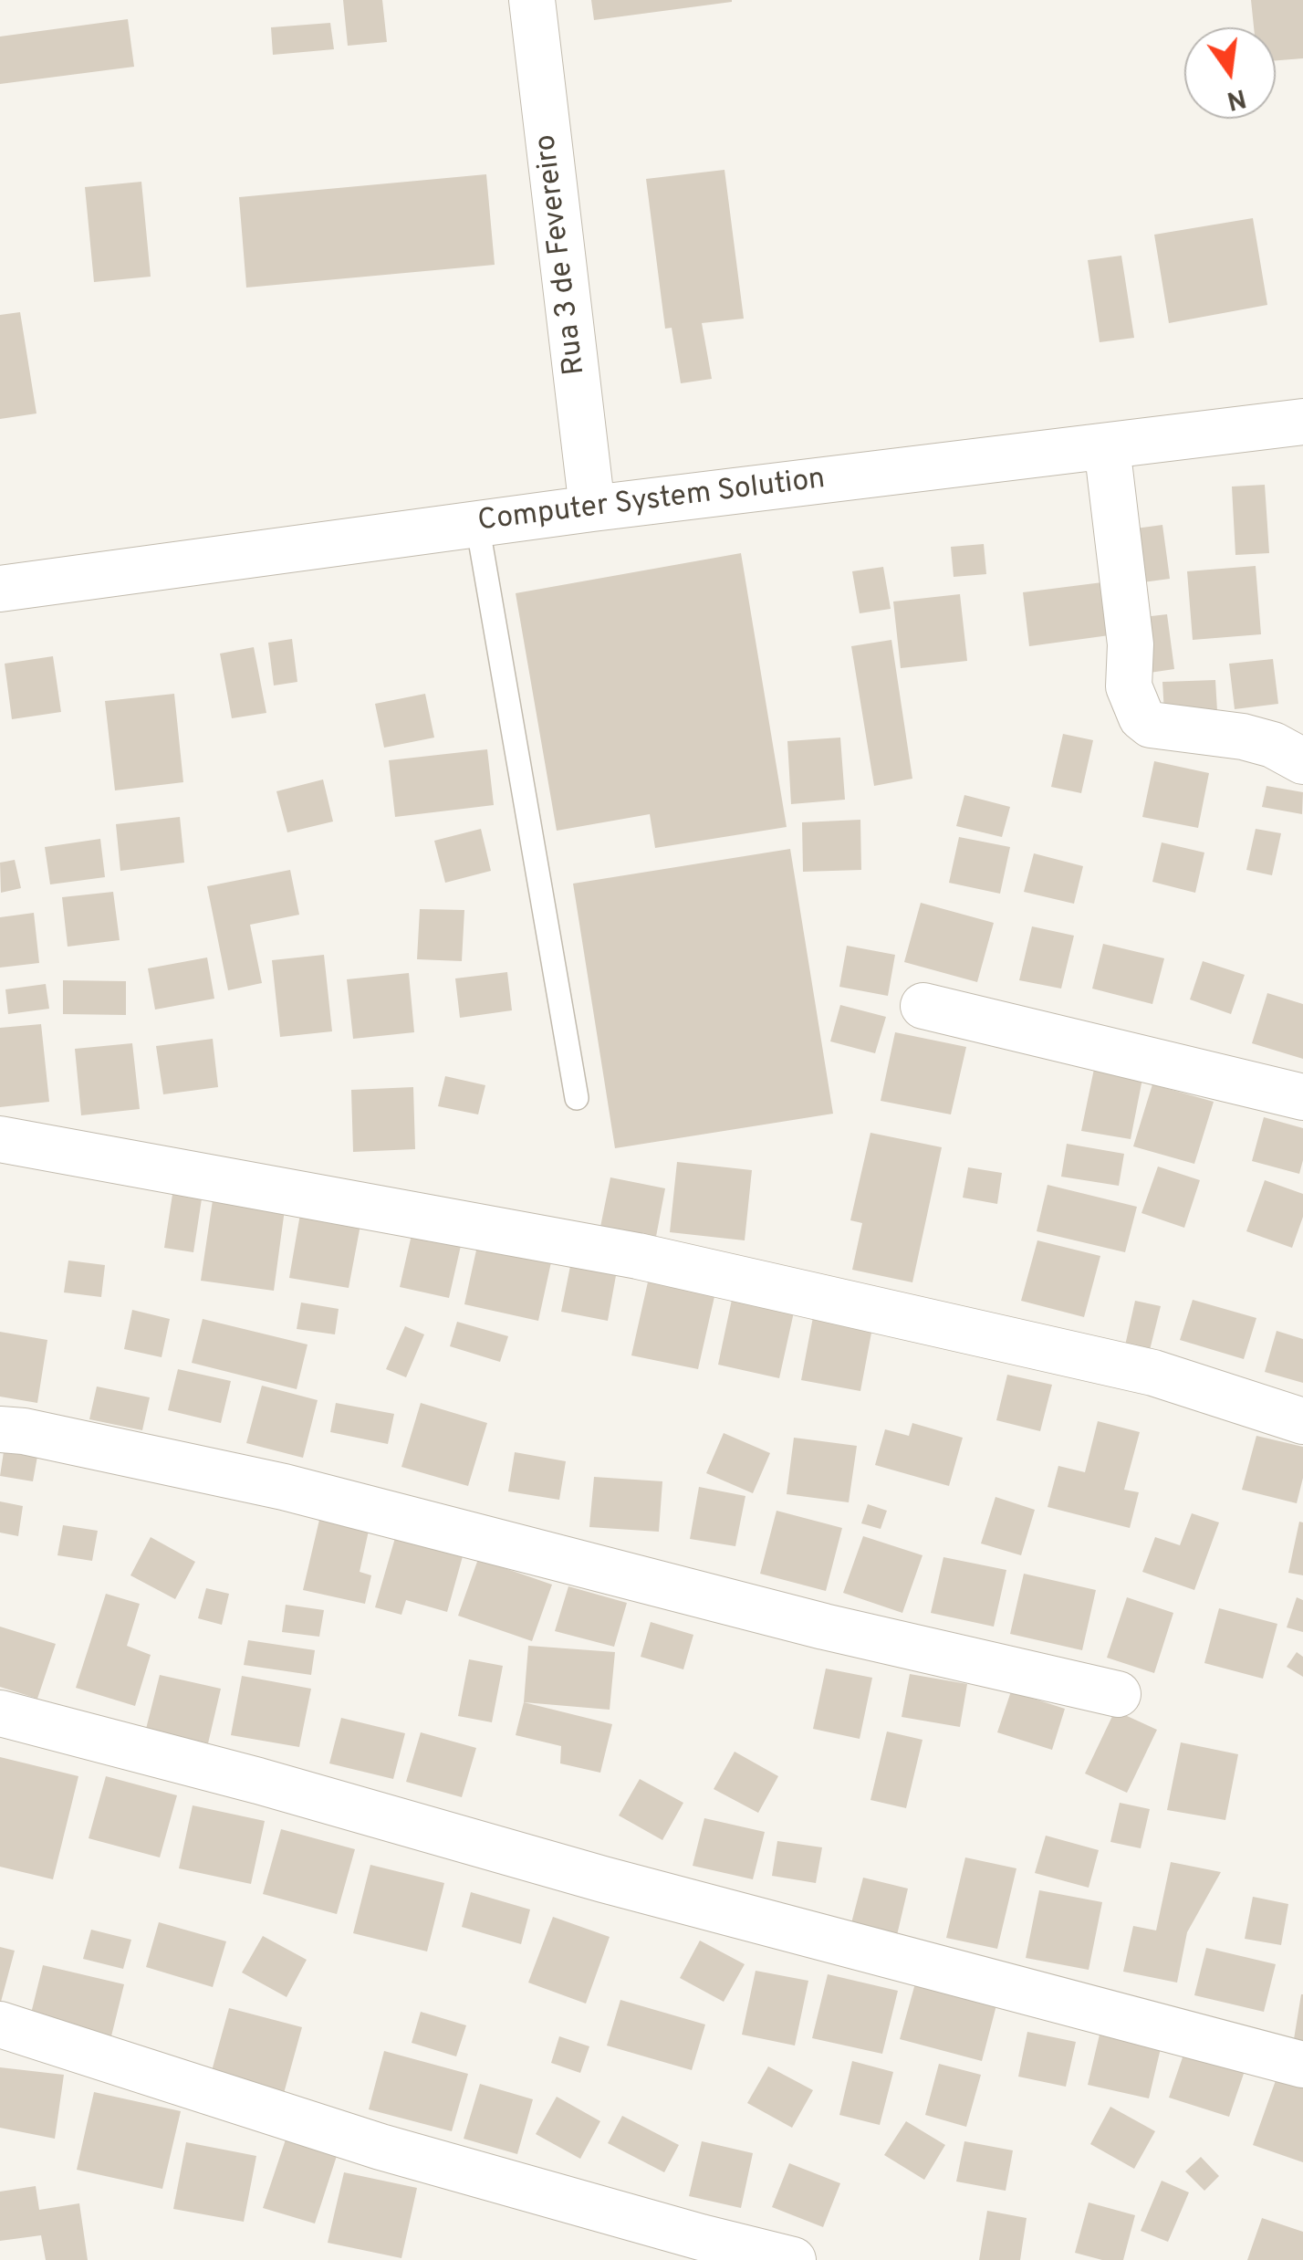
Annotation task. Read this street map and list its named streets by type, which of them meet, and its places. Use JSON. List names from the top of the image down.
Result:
{
  "streets": {
    "street": ["Rua 3 de Fevereiro", "Computer System Solution"]
  },
  "crossings": [
    ["Rua 3 de Fevereiro", "Computer System Solution"]
  ],
  "north": "bottom"
}
